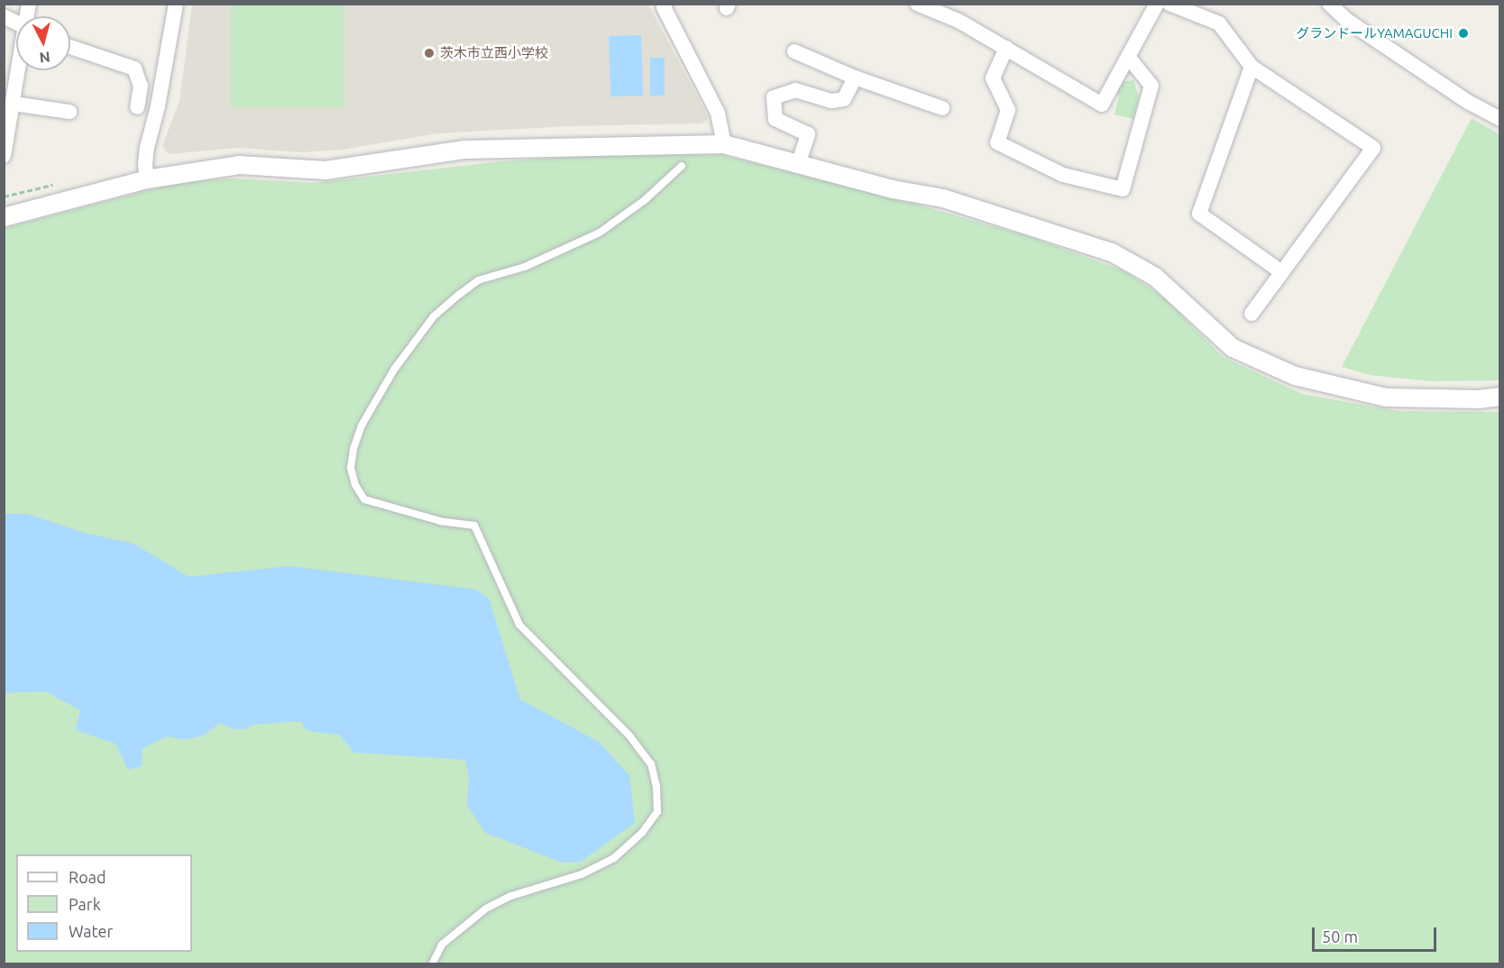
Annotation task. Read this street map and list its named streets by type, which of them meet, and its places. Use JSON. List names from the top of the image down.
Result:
{
  "places": ["グランドールYAMAGUCHI", "茨木市立西小学校"],
  "legend": ["Road", "Park", "Water"],
  "scale_bar": "50 m",
  "north": "bottom"
}
